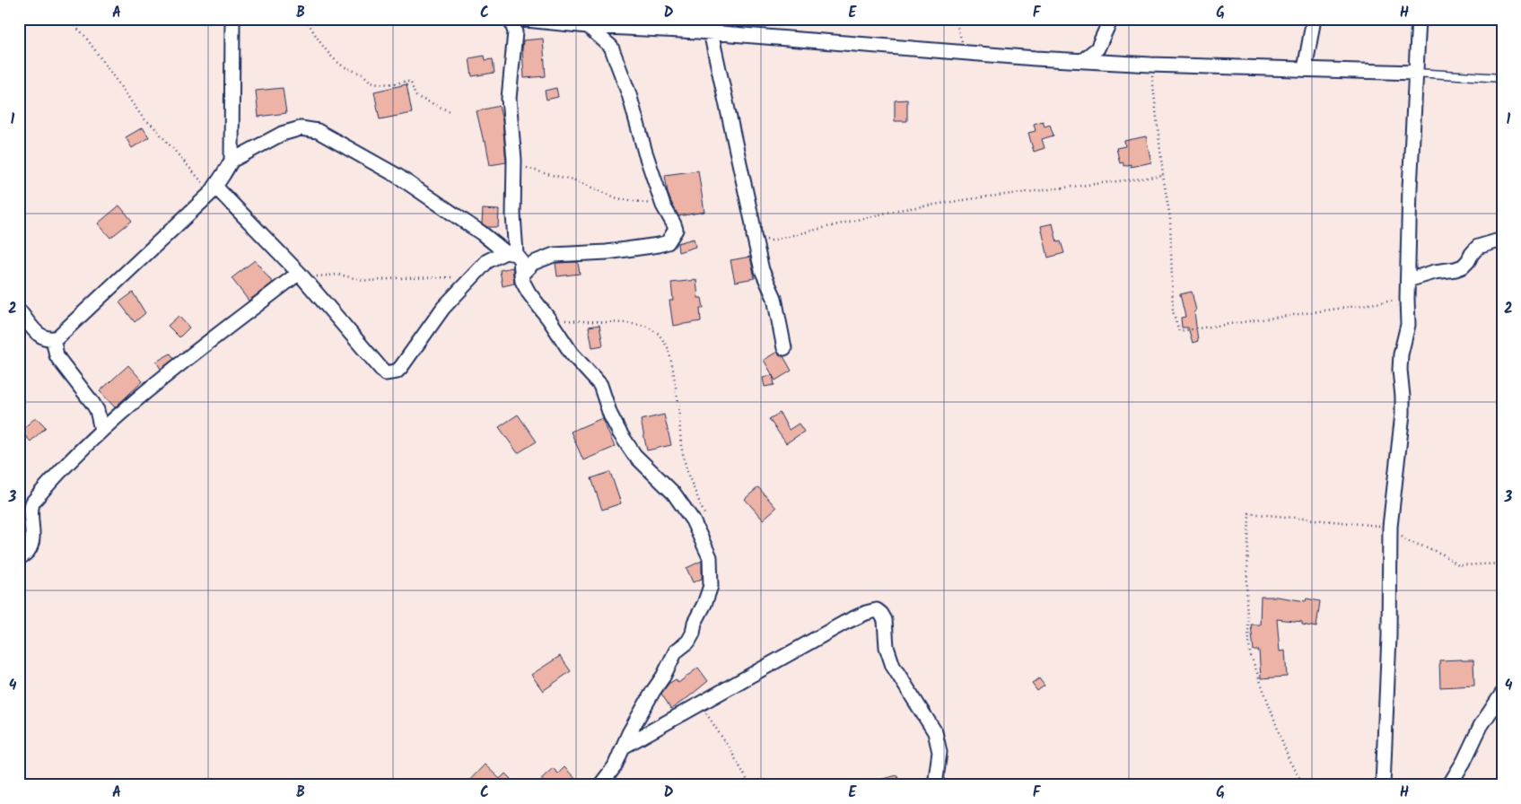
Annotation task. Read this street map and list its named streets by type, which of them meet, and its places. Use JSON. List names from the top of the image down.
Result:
{
  "grid": {
    "columns": [
      "A",
      "B",
      "C",
      "D",
      "E",
      "F",
      "G",
      "H"
    ],
    "rows": [
      "1",
      "2",
      "3",
      "4"
    ]
  }
}
